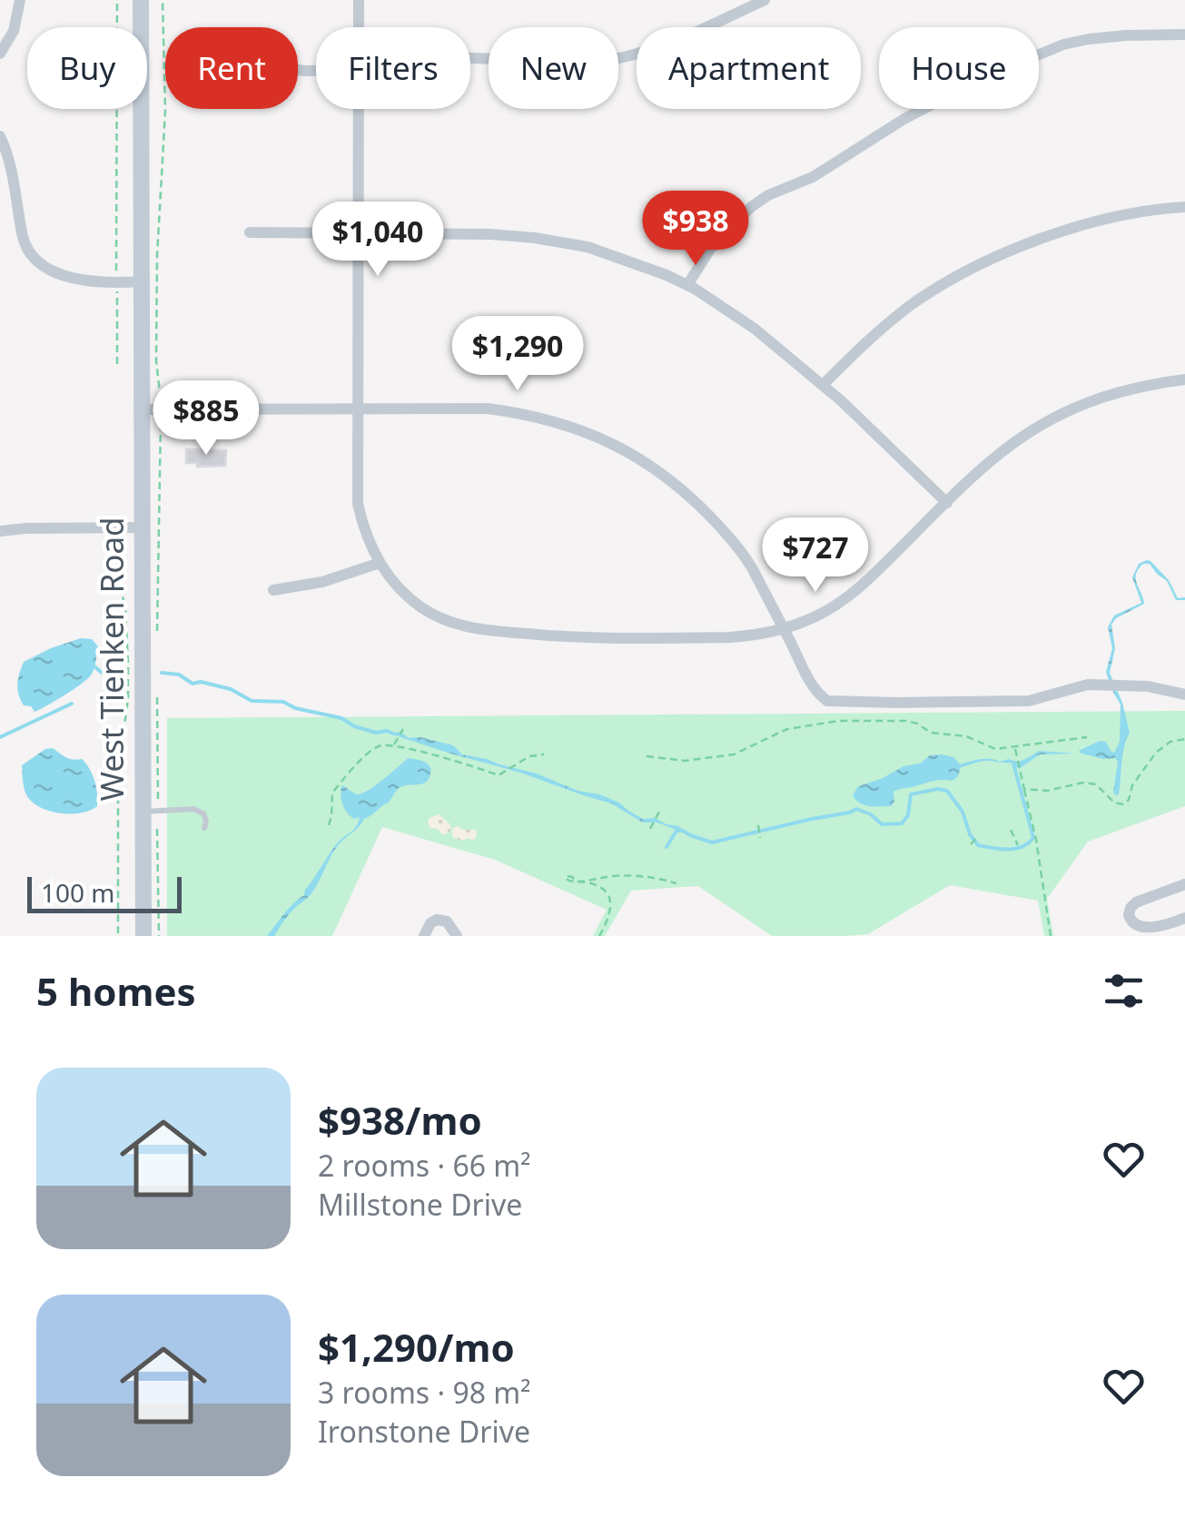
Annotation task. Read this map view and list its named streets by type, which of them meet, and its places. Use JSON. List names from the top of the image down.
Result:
{
  "streets": {
    "street": ["West Tienken Road"]
  },
  "scale_bar": "100 m",
  "page": {
    "chip": [
      "Buy",
      "Rent",
      "Filters",
      "New",
      "Apartment",
      "House"
    ],
    "price": [
      "$938",
      "$1,040",
      "$1,290",
      "$885",
      "$727"
    ],
    "scale": "100 m",
    "heading": "5 homes",
    "list": [
      {
        "name": "$938/mo",
        "note": "2 rooms · 66 m² · Millstone Drive"
      },
      {
        "name": "$1,290/mo",
        "note": "3 rooms · 98 m² · Ironstone Drive"
      }
    ]
  }
}
